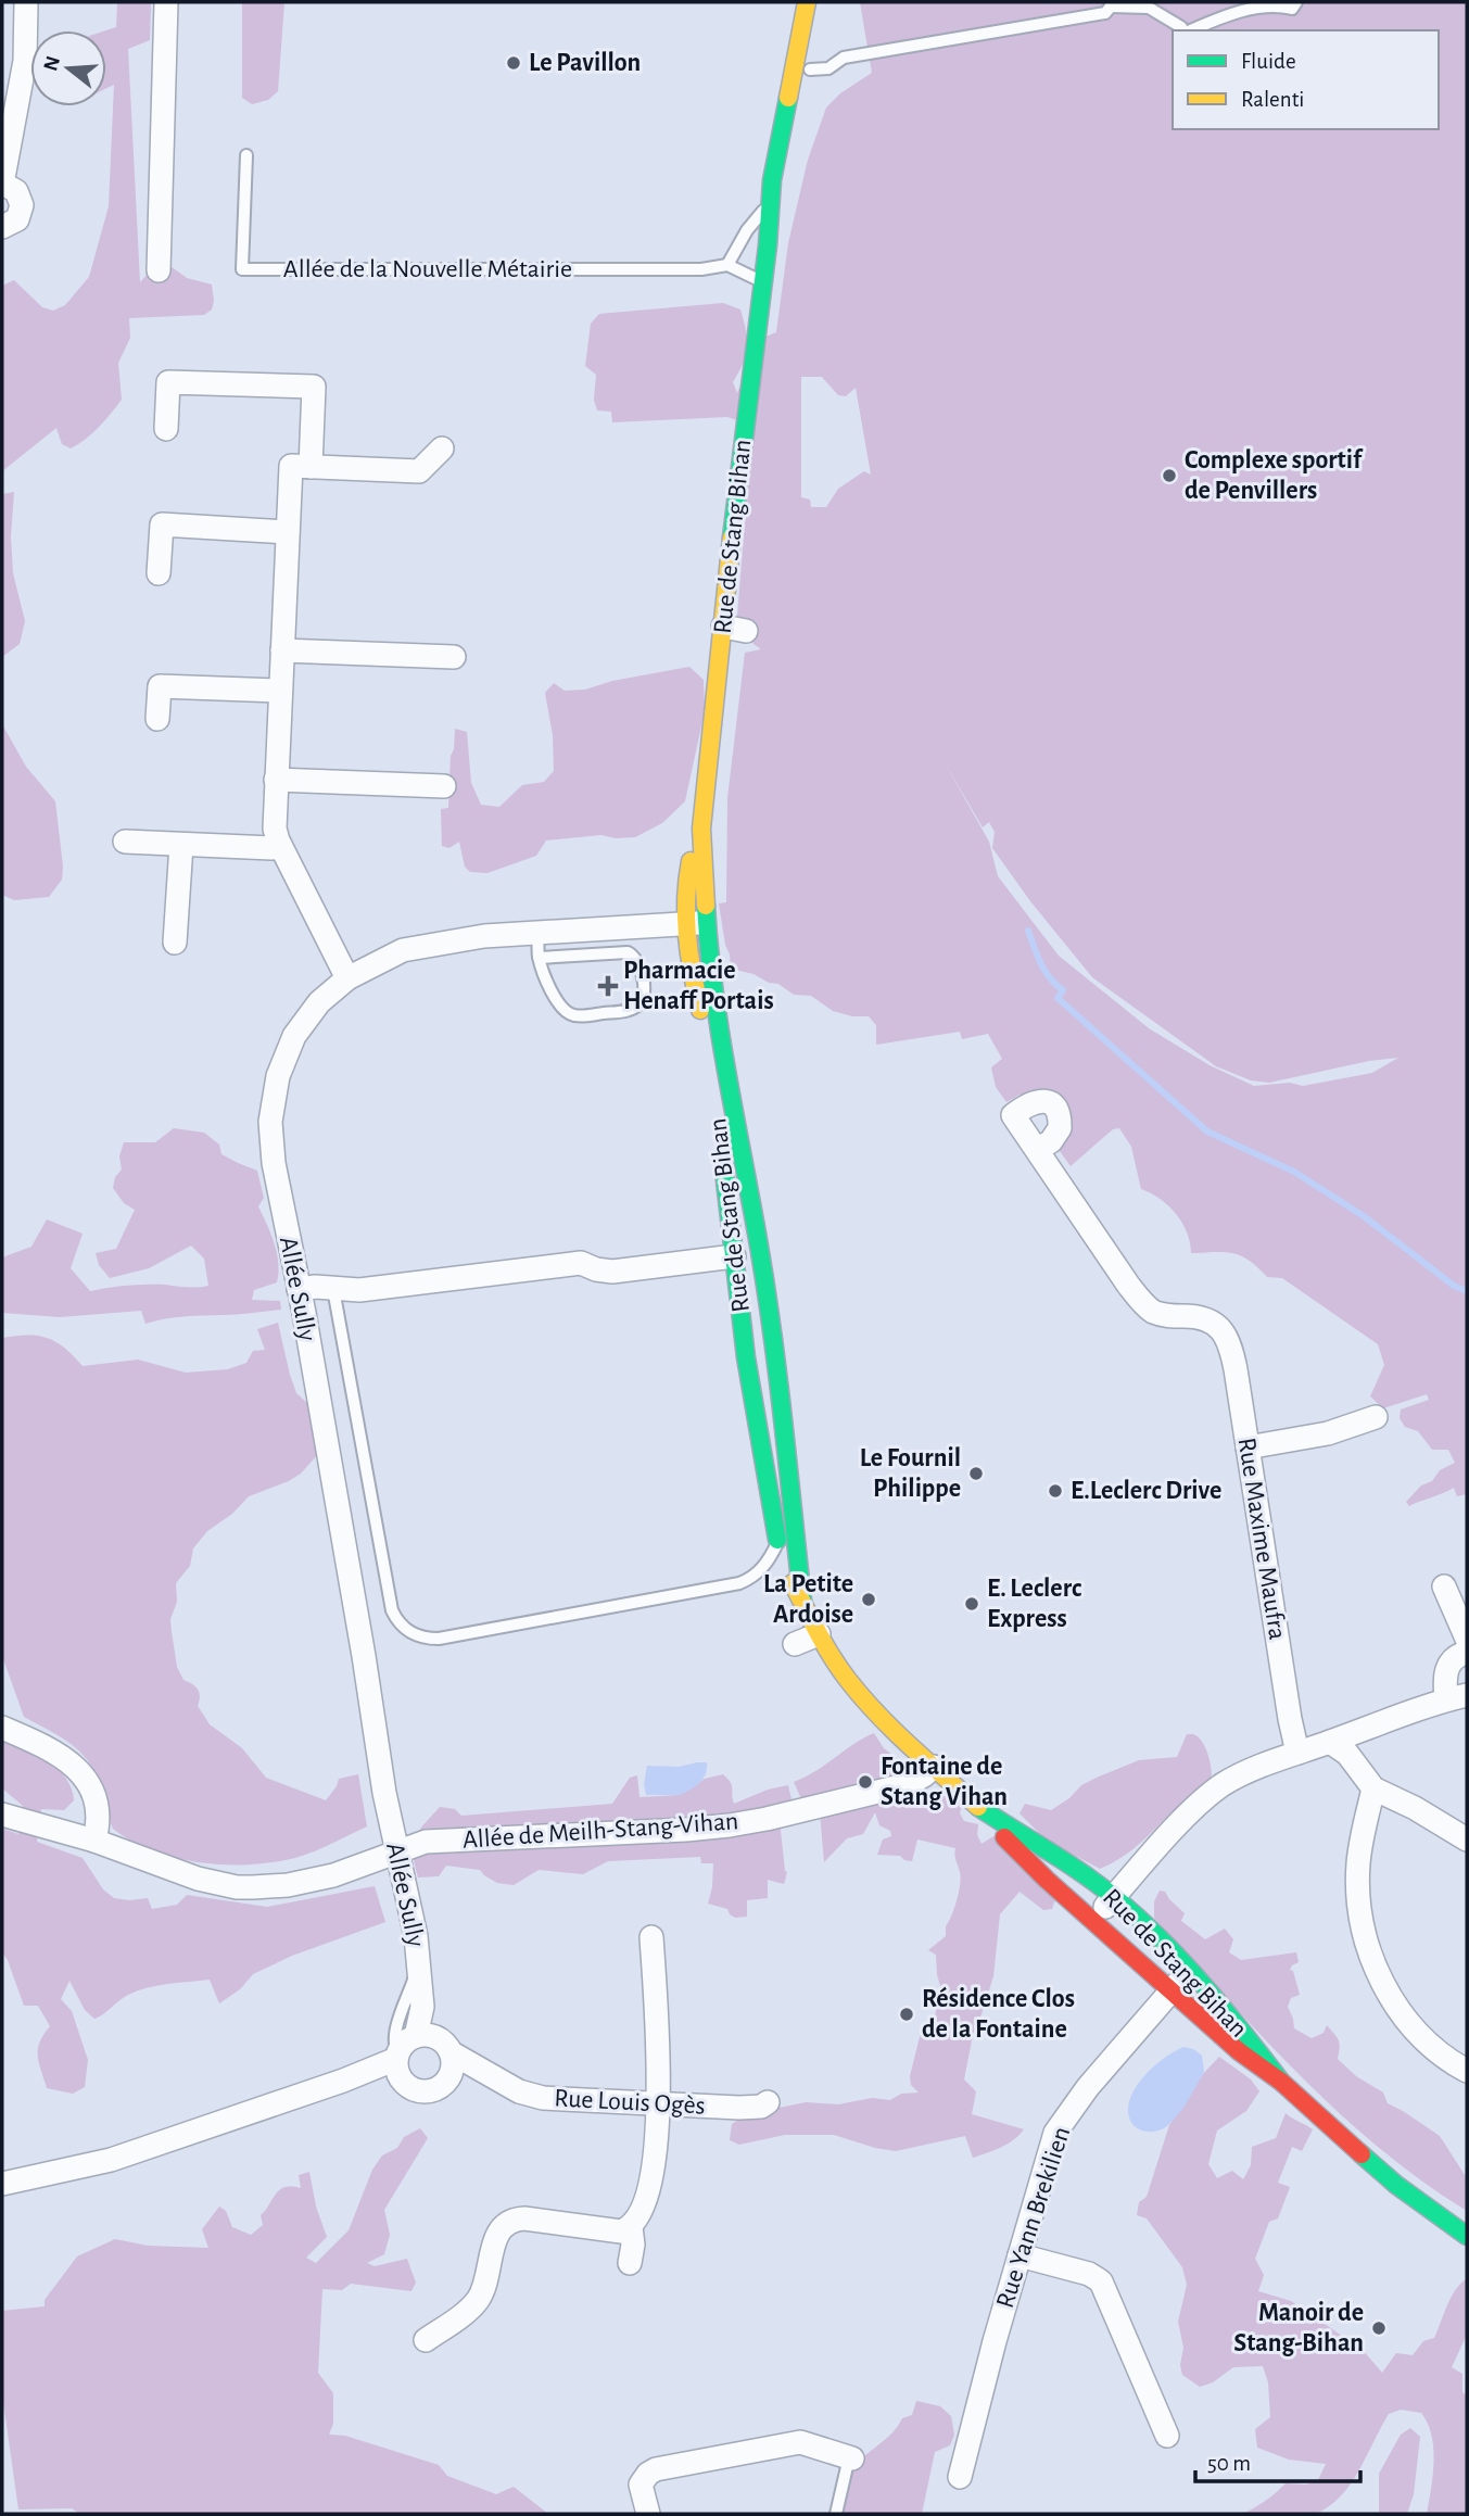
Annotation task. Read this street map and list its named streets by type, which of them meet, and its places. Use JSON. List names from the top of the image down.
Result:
{
  "streets": {
    "street": [
      "Rue de Stang Bihan",
      "Allée Sully",
      "Rue Maxime Maufra",
      "Allée de Meilh-Stang-Vihan",
      "Rue Louis Ogès",
      "Rue Yann Brekilien"
    ],
    "lane": ["Allée de la Nouvelle Métairie"]
  },
  "crossings": [
    ["Rue de Stang Bihan", "Allée Sully"],
    ["Rue de Stang Bihan", "Allée de Meilh-Stang-Vihan"],
    ["Rue de Stang Bihan", "Rue Yann Brekilien"],
    ["Allée Sully", "Allée de Meilh-Stang-Vihan"],
    ["Allée Sully", "Rue Louis Ogès"]
  ],
  "places": {
    "other": [
      "Le Pavillon",
      "Complexe sportif de Penvillers",
      "Le Fournil Philippe",
      "E.Leclerc Drive",
      "La Petite Ardoise",
      "E. Leclerc Express",
      "Fontaine de Stang Vihan",
      "Résidence Clos de la Fontaine",
      "Manoir de Stang-Bihan"
    ],
    "health": ["Pharmacie Henaff Portais"]
  },
  "legend": ["Fluide", "Ralenti"],
  "scale_bar": "50 m",
  "north": "left"
}
